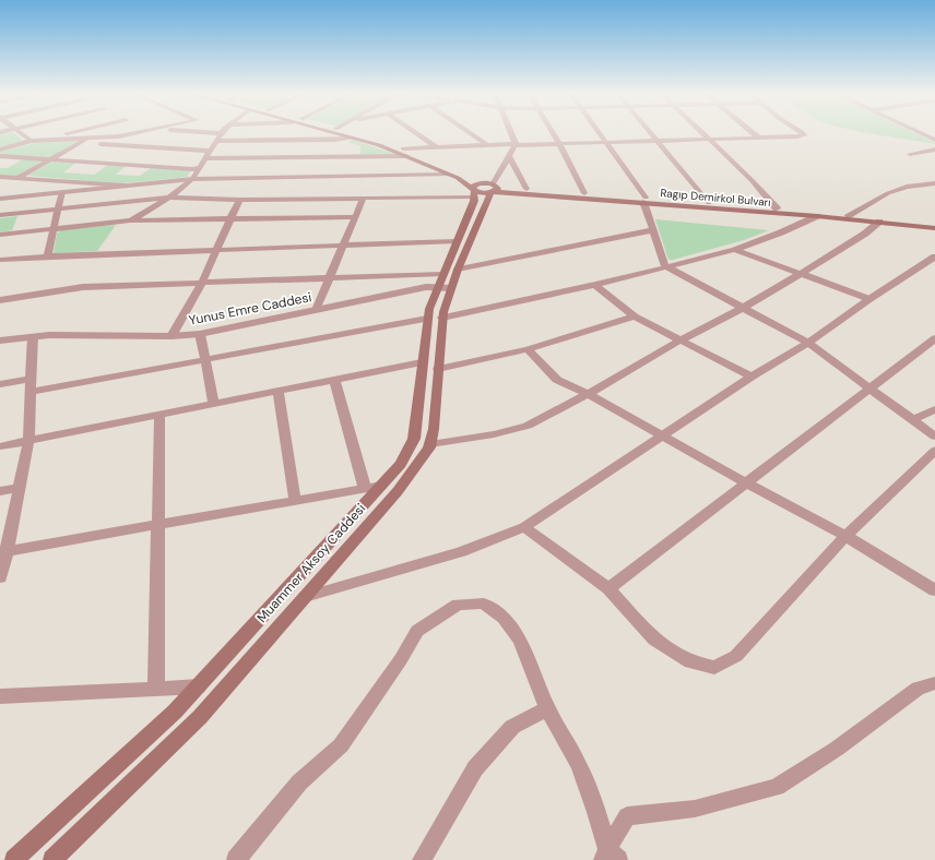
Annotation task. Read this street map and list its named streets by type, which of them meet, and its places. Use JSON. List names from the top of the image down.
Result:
{
  "streets": {
    "main road": ["Ragıp Demirkol Bulvarı", "Muammer Aksoy Caddesi"],
    "street": ["Yunus Emre Caddesi"]
  },
  "crossings": [
    ["Yunus Emre Caddesi", "Muammer Aksoy Caddesi"]
  ]
}
